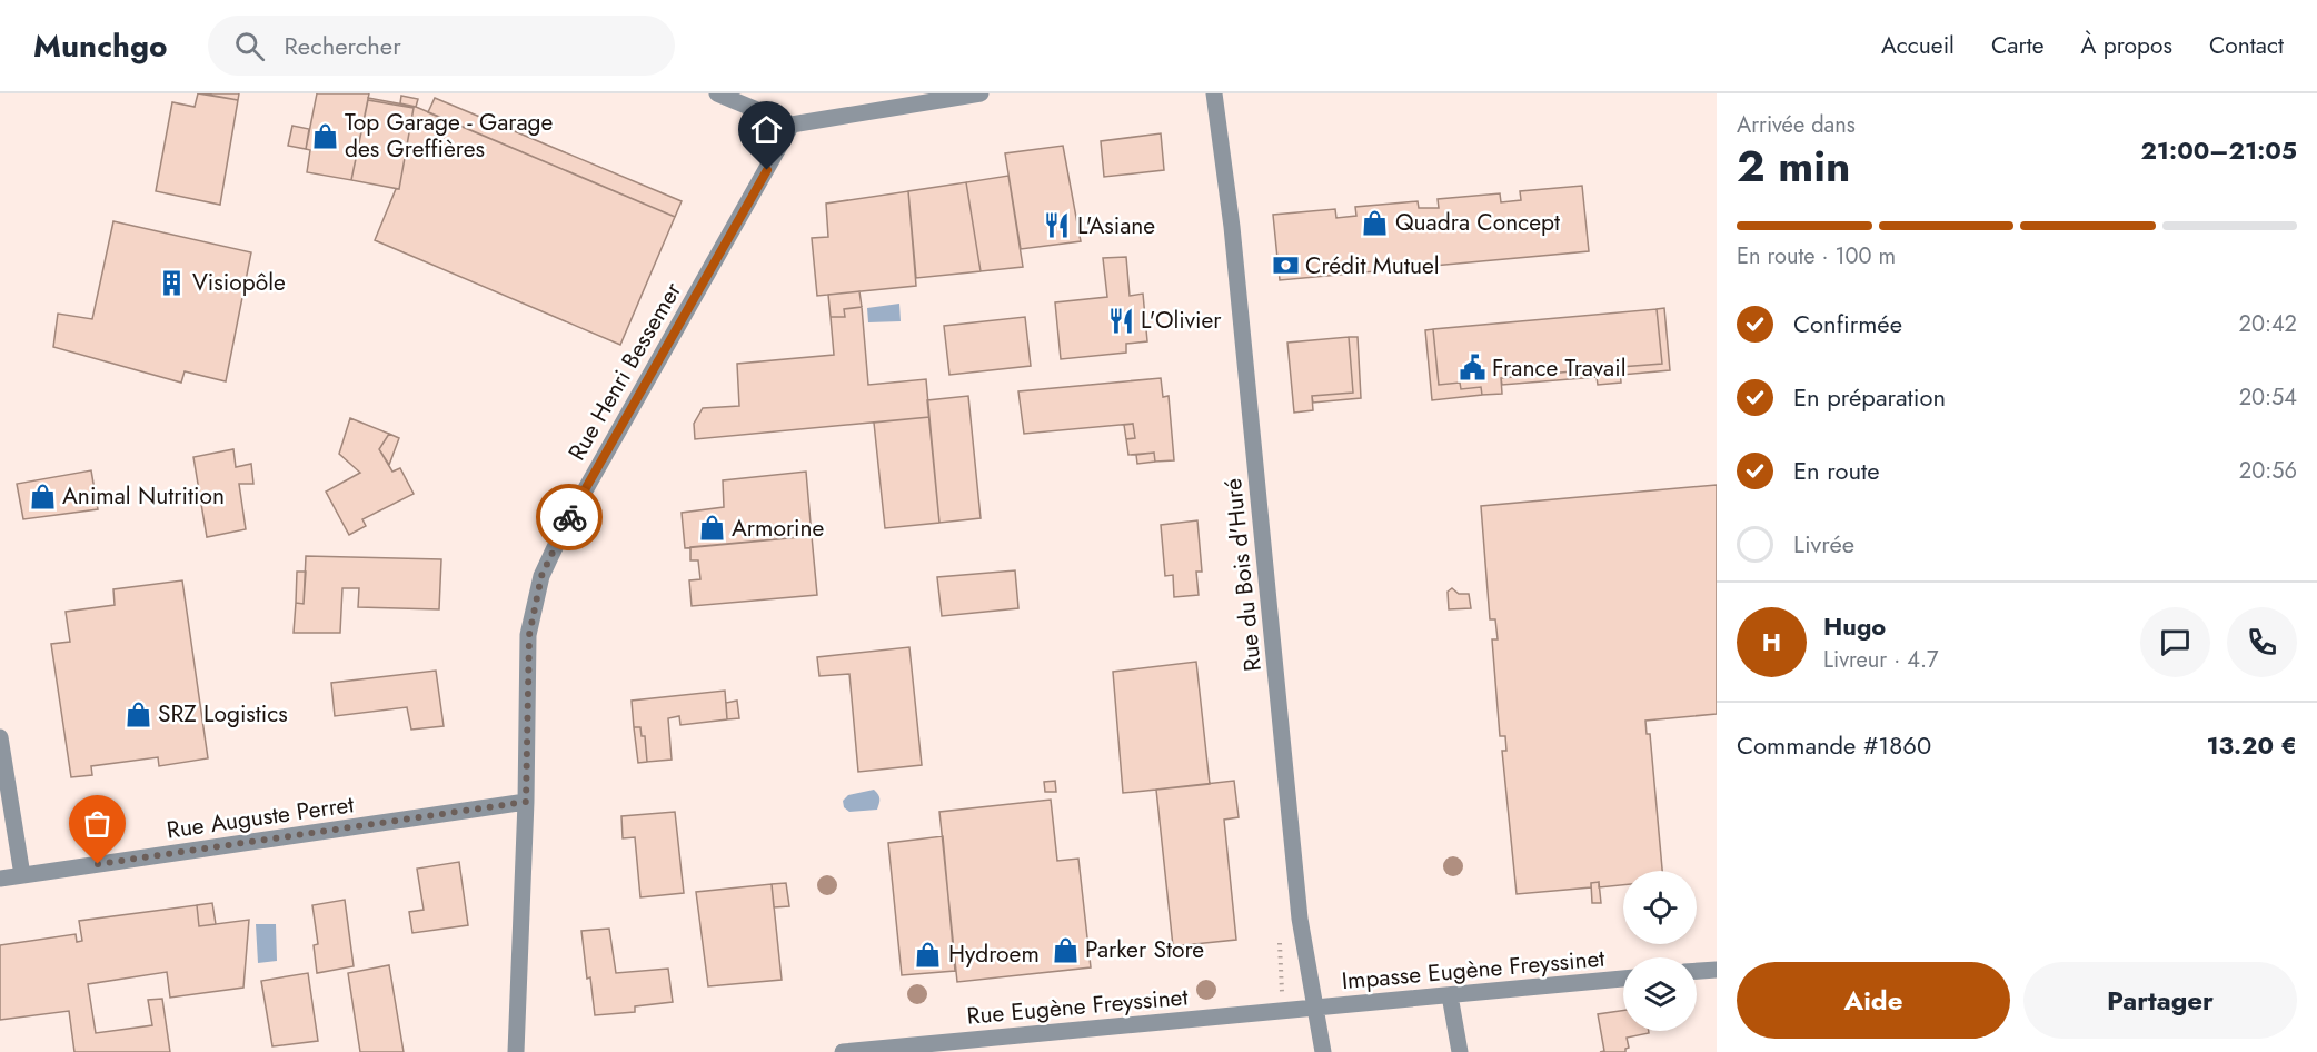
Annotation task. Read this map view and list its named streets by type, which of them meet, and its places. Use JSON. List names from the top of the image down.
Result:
{
  "streets": {
    "street": [
      "Rue Henri Bessemer",
      "Rue du Bois d'Huré",
      "Rue Auguste Perret",
      "Impasse Eugène Freyssinet",
      "Rue Eugène Freyssinet"
    ]
  },
  "crossings": [
    ["Rue Henri Bessemer", "Rue Auguste Perret"],
    ["Rue du Bois d'Huré", "Impasse Eugène Freyssinet"],
    ["Rue du Bois d'Huré", "Rue Eugène Freyssinet"],
    ["Impasse Eugène Freyssinet", "Rue Eugène Freyssinet"]
  ],
  "places": {
    "shop": [
      "Top Garage - Garage des Greffières",
      "Quadra Concept",
      "Animal Nutrition",
      "Armorine",
      "SRZ Logistics",
      "Parker Store",
      "Hydroem"
    ],
    "restaurant": ["L'Asiane", "L'Olivier"],
    "bank": ["Crédit Mutuel"],
    "building": ["Visiopôle"],
    "public building": ["France Travail"]
  },
  "page": {
    "header": "Munchgo",
    "search": "Rechercher",
    "nav": [
      "Accueil",
      "Carte",
      "À propos",
      "Contact"
    ],
    "heading": ["2 min", "Arrivée dans", "21:00–21:05"],
    "panel": [
      "Hugo",
      "Livreur · 4.7",
      "Commande #1860",
      "13.20 €"
    ],
    "bar": "En route · 100 m",
    "list": [
      ["Confirmée", "20:42"],
      ["En préparation", "20:54"],
      ["En route", "20:56"],
      "Livrée"
    ],
    "round": "H",
    "buttons": ["Aide", "Partager"]
  }
}
